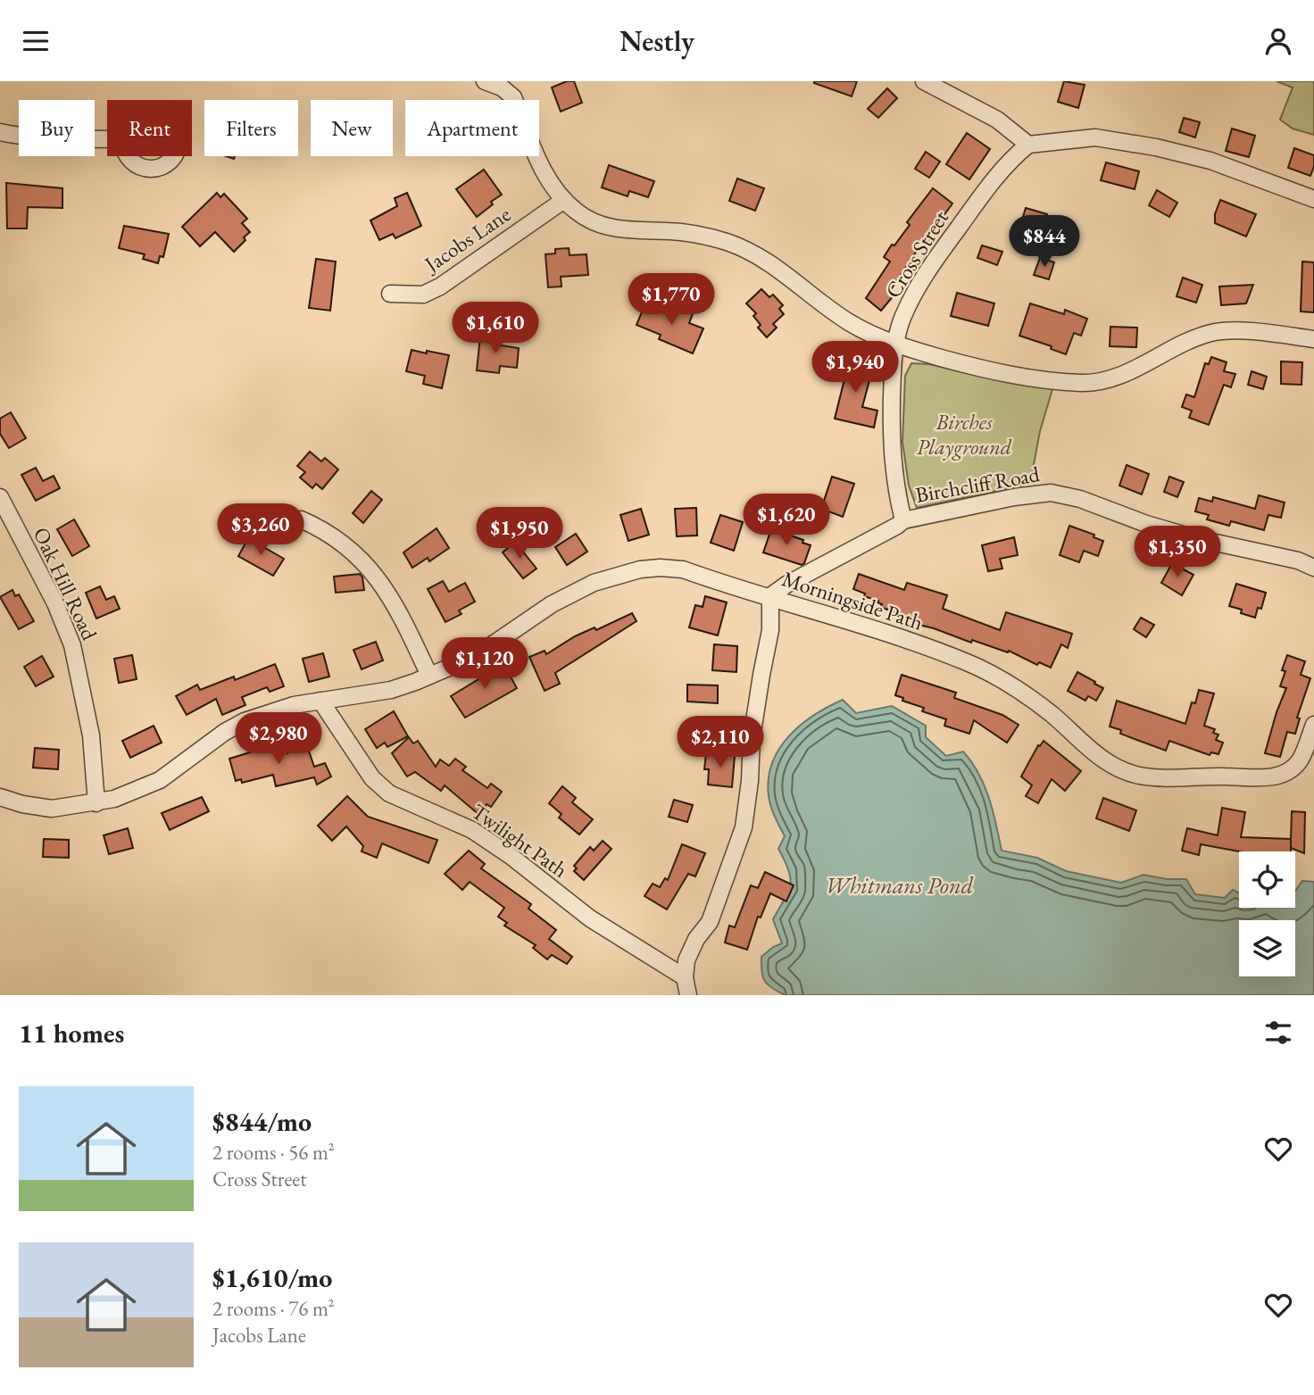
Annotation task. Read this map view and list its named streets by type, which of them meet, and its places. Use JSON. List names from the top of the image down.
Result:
{
  "streets": {
    "street": [
      "Jacobs Lane",
      "Cross Street",
      "Birchcliff Road",
      "Oak Hill Road",
      "Morningside Path",
      "Twilight Path"
    ]
  },
  "crossings": [
    ["Cross Street", "Birchcliff Road"],
    ["Birchcliff Road", "Morningside Path"],
    ["Oak Hill Road", "Morningside Path"],
    ["Morningside Path", "Twilight Path"]
  ],
  "water": ["Whitmans Pond"],
  "parks": ["Birches Playground"],
  "page": {
    "header": "Nestly",
    "chip": [
      "Buy",
      "Rent",
      "Filters",
      "New",
      "Apartment"
    ],
    "price": [
      "$844",
      "$1,770",
      "$1,610",
      "$1,940",
      "$1,620",
      "$3,260",
      "$1,950",
      "$1,350",
      "$1,120",
      "$2,980",
      "$2,110"
    ],
    "heading": "11 homes",
    "list": [
      {
        "name": "$844/mo",
        "note": "2 rooms · 56 m² · Cross Street"
      },
      {
        "name": "$1,610/mo",
        "note": "2 rooms · 76 m² · Jacobs Lane"
      }
    ]
  }
}
